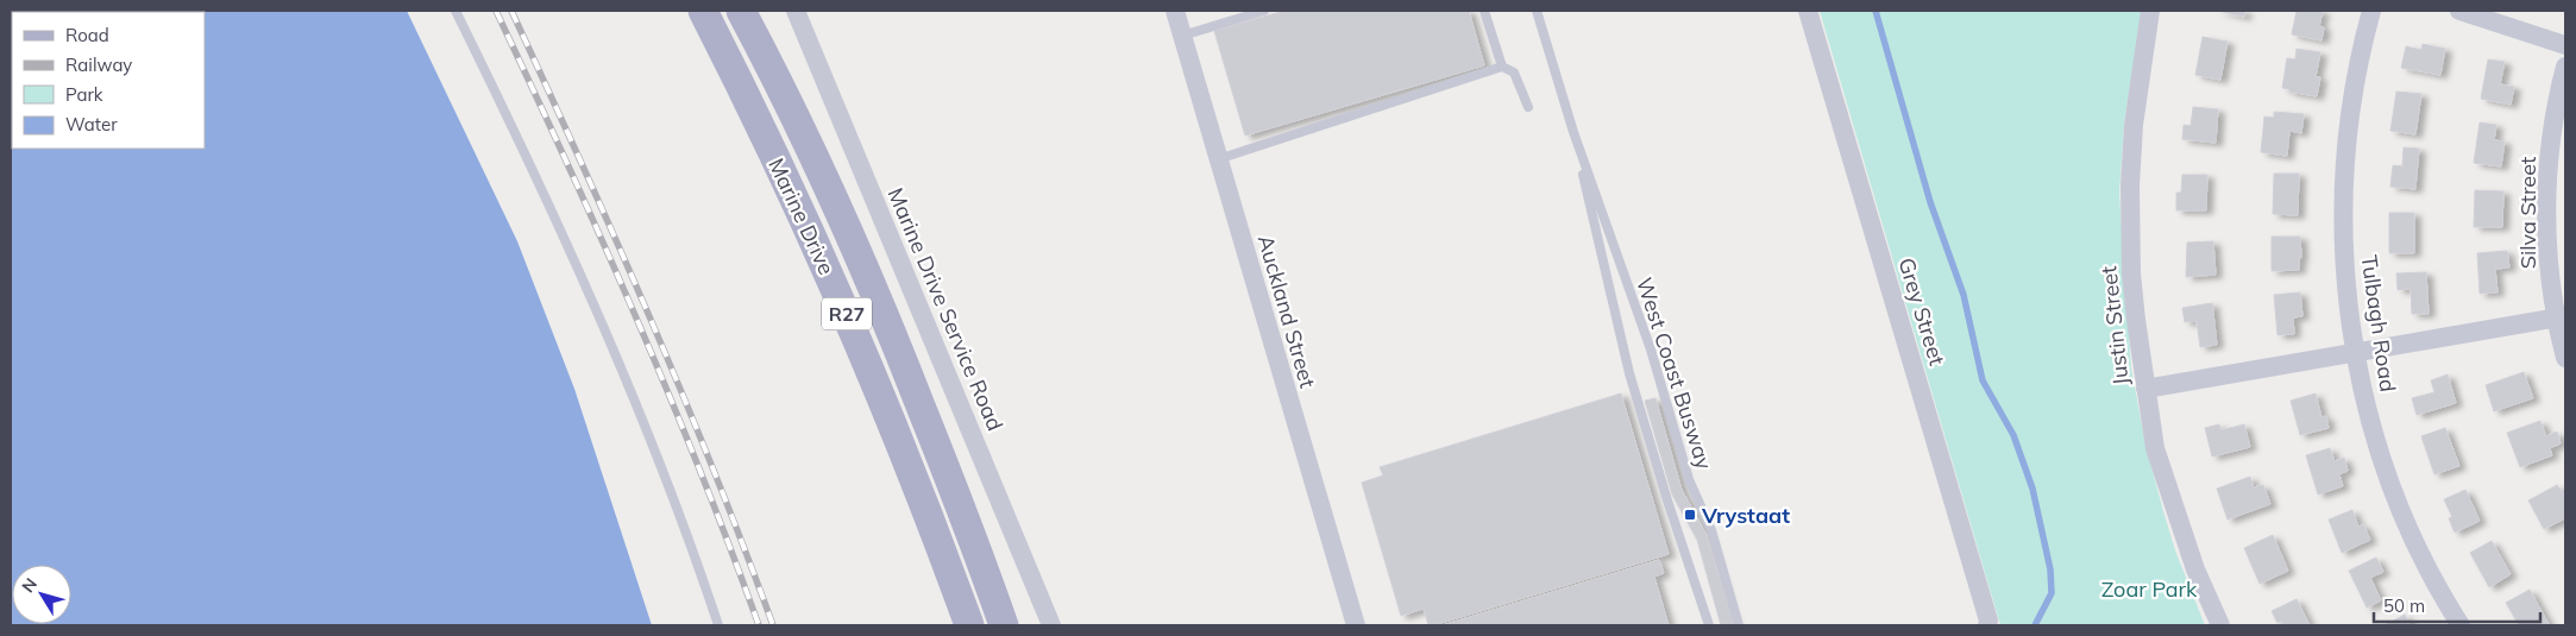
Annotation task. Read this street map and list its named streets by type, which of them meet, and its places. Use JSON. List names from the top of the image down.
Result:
{
  "streets": {
    "main road": ["Marine Drive", "R27"],
    "street": [
      "Silva Street",
      "Marine Drive Service Road",
      "Auckland Street",
      "Grey Street",
      "Tulbagh Road",
      "Justin Street"
    ],
    "lane": ["West Coast Busway"]
  },
  "parks": ["Zoar Park"],
  "places": {
    "transit": ["Vrystaat"]
  },
  "legend": [
    "Road",
    "Railway",
    "Park",
    "Water"
  ],
  "scale_bar": "50 m",
  "north": "top left"
}
